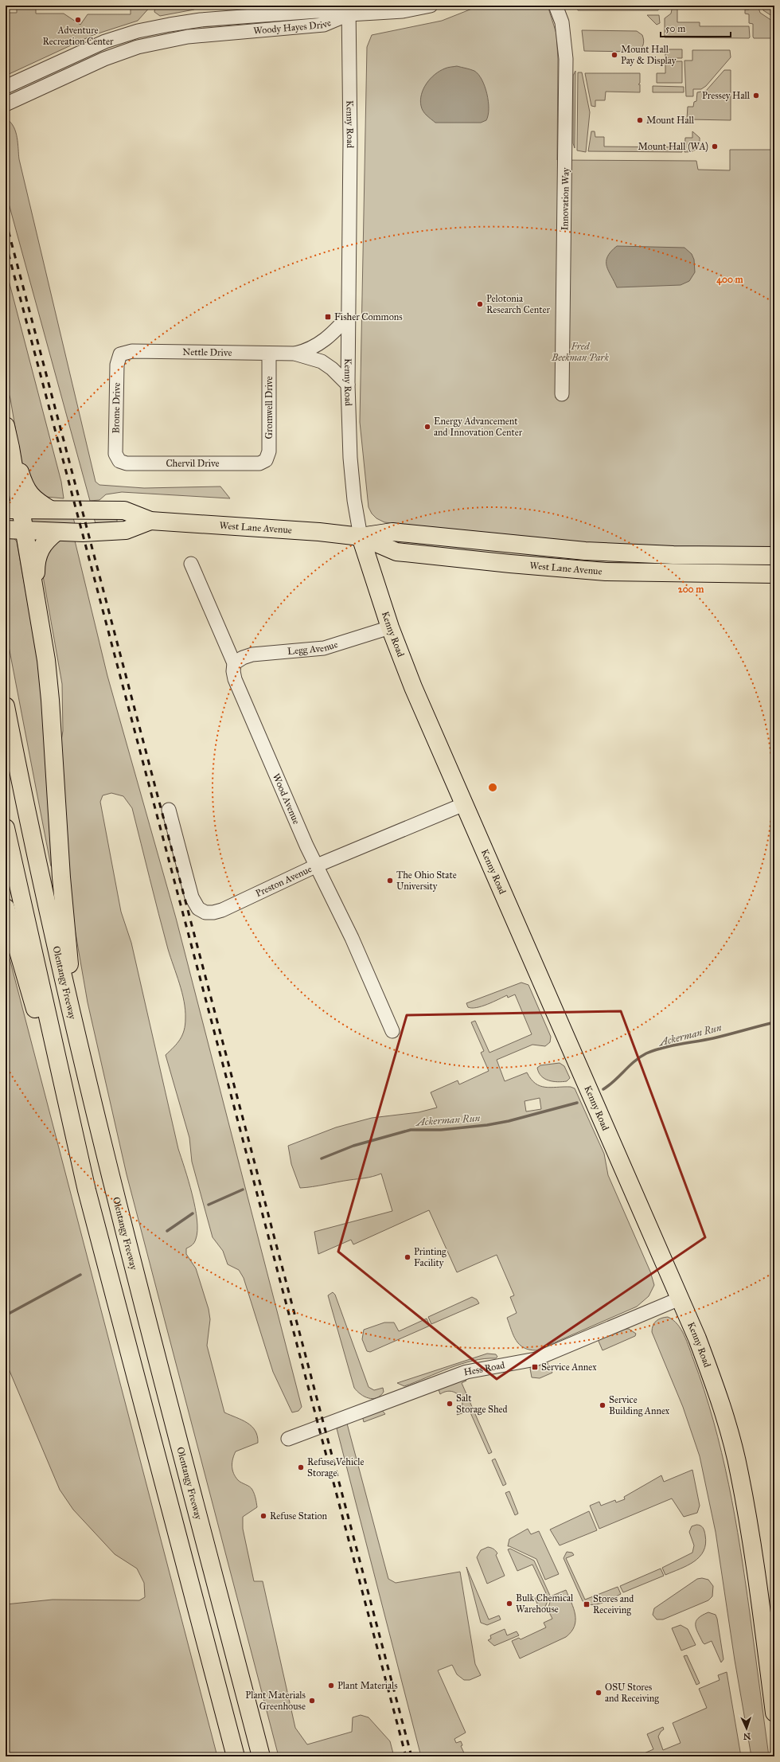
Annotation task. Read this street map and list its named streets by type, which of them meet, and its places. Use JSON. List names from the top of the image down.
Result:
{
  "streets": {
    "main road": ["Kenny Road", "West Lane Avenue", "Olentangy Freeway"],
    "street": [
      "Woody Hayes Drive",
      "Innovation Way",
      "Nettle Drive",
      "Brome Drive",
      "Gromwell Drive",
      "Chervil Drive",
      "Legg Avenue",
      "Wood Avenue",
      "Preston Avenue",
      "Hess Road"
    ]
  },
  "crossings": [
    ["Woody Hayes Drive", "Kenny Road"],
    ["Kenny Road", "Nettle Drive"],
    ["Kenny Road", "West Lane Avenue"],
    ["Kenny Road", "Legg Avenue"],
    ["Kenny Road", "Preston Avenue"],
    ["Kenny Road", "Hess Road"],
    ["Nettle Drive", "Brome Drive"],
    ["Nettle Drive", "Gromwell Drive"],
    ["Brome Drive", "Chervil Drive"],
    ["Gromwell Drive", "Chervil Drive"],
    ["Legg Avenue", "Wood Avenue"],
    ["Wood Avenue", "Preston Avenue"]
  ],
  "water": ["Ackerman Run"],
  "parks": ["Fred Beekman Park"],
  "places": {
    "other": [
      "Adventure Recreation Center",
      "Mount Hall Pay & Display",
      "Pressey Hall",
      "Mount Hall",
      "Mount Hall (WA)",
      "Pelotonia Research Center",
      "Energy Advancement and Innovation Center",
      "The Ohio State University",
      "Printing Facility",
      "Salt Storage Shed",
      "Service Building Annex",
      "Refuse Vehicle Storage",
      "Refuse Station",
      "Bulk Chemical Warehouse",
      "Plant Materials",
      "OSU Stores and Receiving",
      "Plant Materials Greenhouse"
    ],
    "transit": ["Fisher Commons", "Service Annex", "Stores and Receiving"]
  },
  "scale_bar": "50 m",
  "north": "bottom",
  "rings": ["400 m", "200 m"]
}
